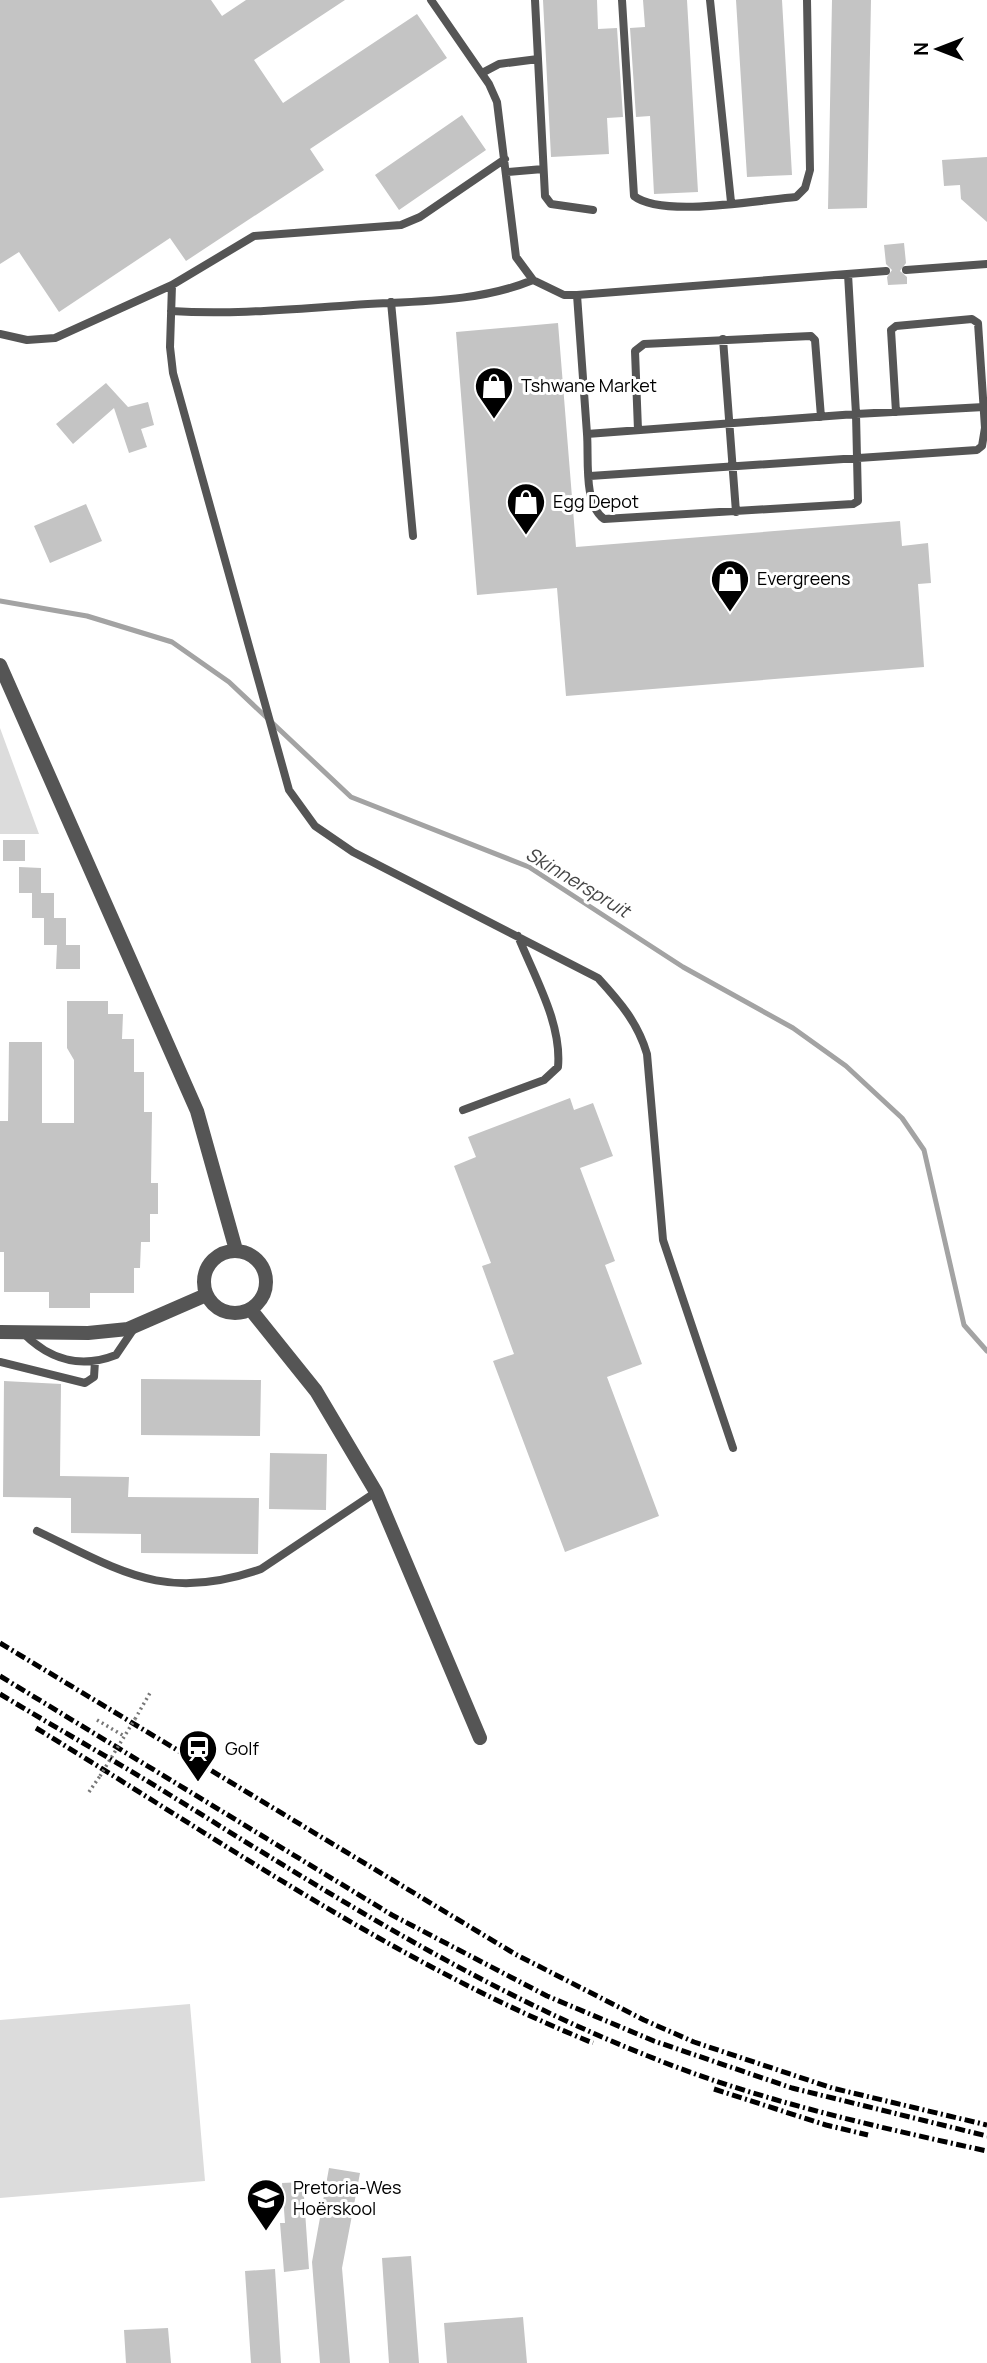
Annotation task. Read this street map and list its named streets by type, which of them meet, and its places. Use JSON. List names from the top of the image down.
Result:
{
  "water": ["Skinnerspruit"],
  "places": {
    "shop": ["Tshwane Market", "Egg Depot", "Evergreens"],
    "station": ["Golf"],
    "school or university": ["Pretoria-Wes Hoërskool"]
  },
  "north": "left"
}
